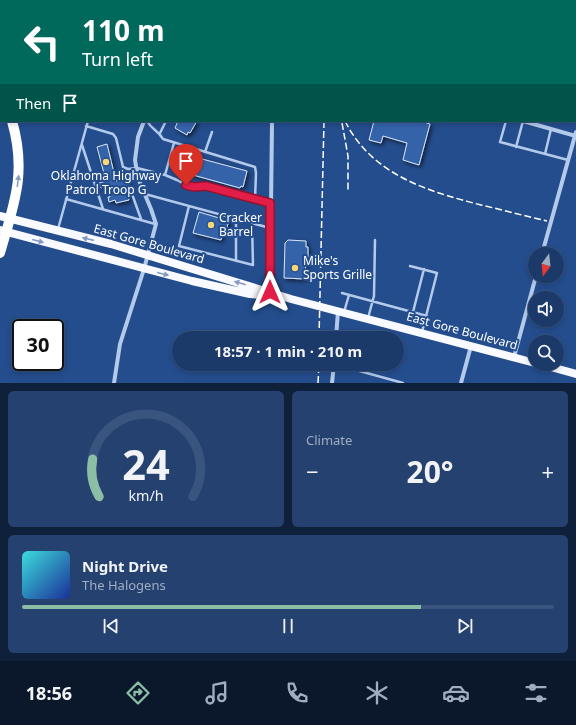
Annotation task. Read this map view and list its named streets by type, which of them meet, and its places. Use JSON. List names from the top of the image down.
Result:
{
  "streets": {
    "main road": ["East Gore Boulevard"]
  },
  "places": ["Oklahoma Highway Patrol Troop G", "Cracker Barrel", "Mike's Sports Grille"],
  "north": "bottom",
  "page": {
    "turn": ["110 m", "Turn left"],
    "then": "Then",
    "limit": "30",
    "trip": "18:57 · 1 min · 210 m",
    "tile": "Climate",
    "heat": ["−", "20°", "+"],
    "song": ["Night Drive", "The Halogens"],
    "tabs": "18:56",
    "gauge": ["24", "km/h"]
  }
}
